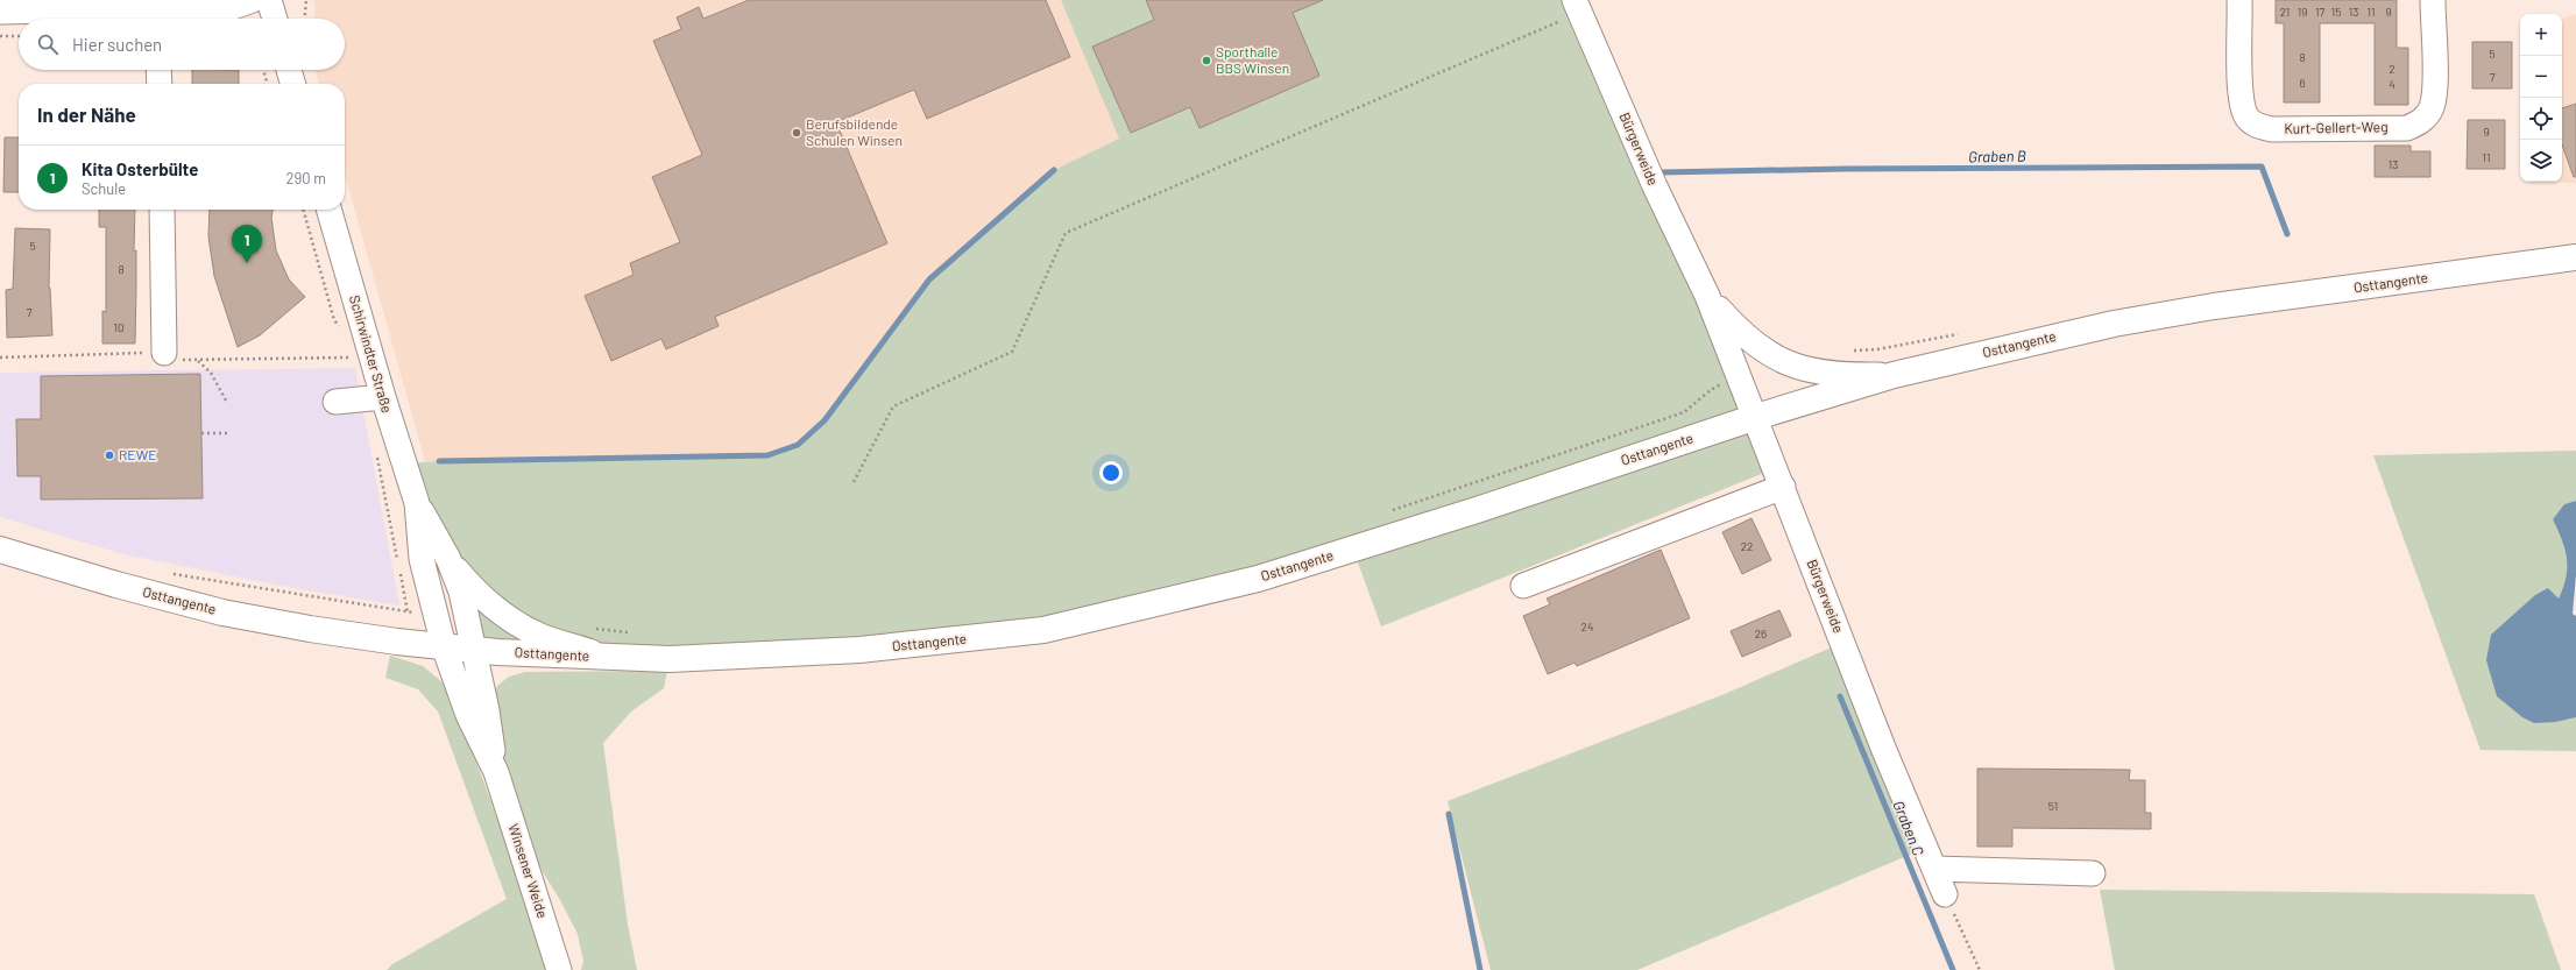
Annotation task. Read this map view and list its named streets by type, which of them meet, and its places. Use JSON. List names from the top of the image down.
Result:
{
  "streets": {
    "main road": ["Osttangente"],
    "street": [
      "Kurt-Gellert-Weg",
      "Bürgerweide",
      "Schirwindter Straße",
      "Winsener Weide"
    ]
  },
  "crossings": [
    ["Bürgerweide", "Osttangente"],
    ["Osttangente", "Schirwindter Straße"],
    ["Osttangente", "Winsener Weide"],
    ["Schirwindter Straße", "Winsener Weide"]
  ],
  "water": ["Graben B", "Graben C"],
  "places": ["Sporthalle BBS Winsen", "Berufsbildende Schulen Winsen", "REWE"],
  "house_numbers": [
    "21",
    "19",
    "17",
    "15",
    "13",
    "11",
    "9",
    "5",
    "8",
    "2",
    "7",
    "6",
    "4",
    "9",
    "11",
    "13",
    "5",
    "8",
    "7",
    "10",
    "22",
    "24",
    "26",
    "51"
  ],
  "page": {
    "map_buttons": ["+", "−"],
    "search": "Hier suchen",
    "heading": "In der Nähe",
    "list": [
      {
        "mark": "1",
        "name": "Kita Osterbülte",
        "note": "Schule",
        "value": "290 m"
      }
    ],
    "pins": "1"
  }
}
